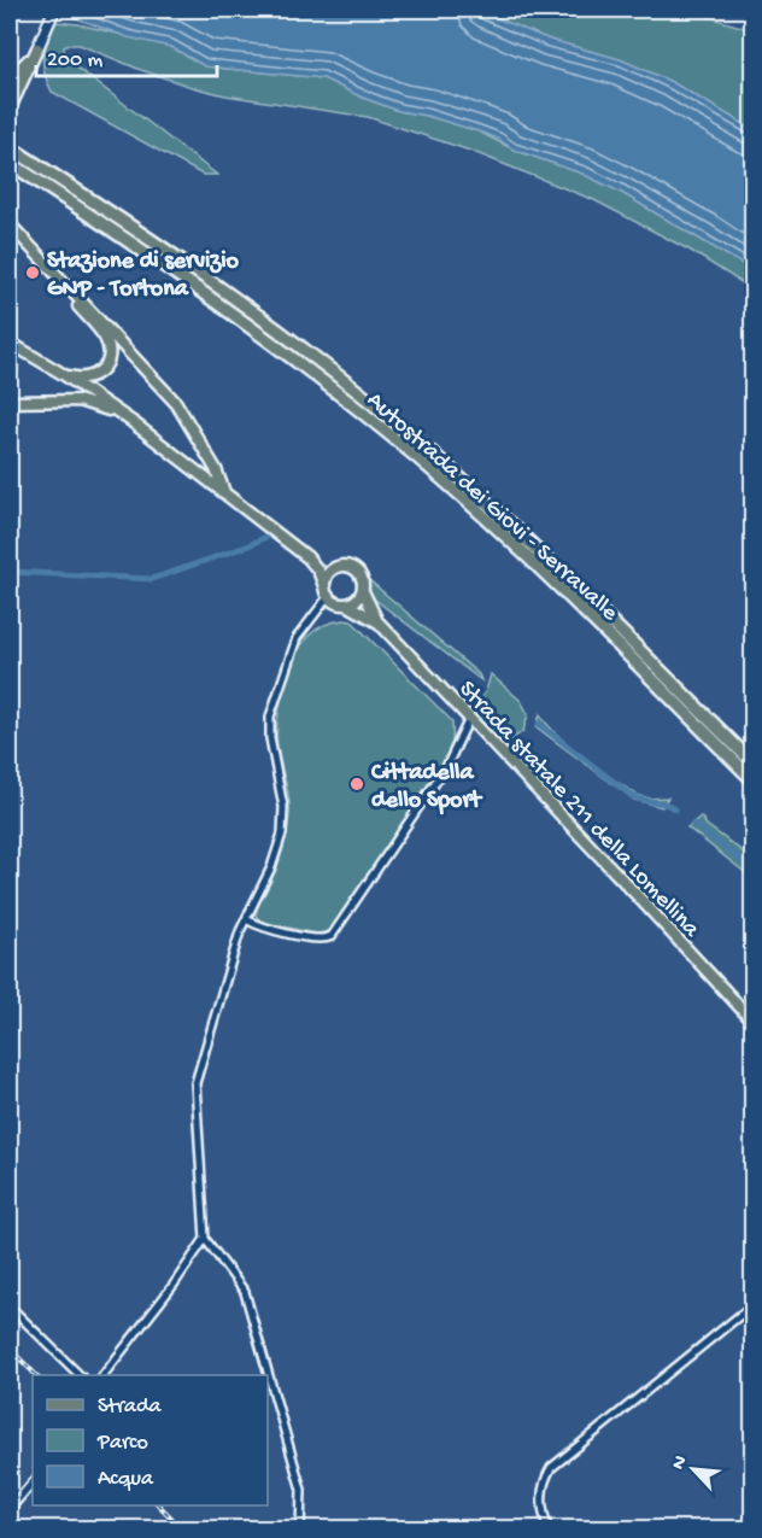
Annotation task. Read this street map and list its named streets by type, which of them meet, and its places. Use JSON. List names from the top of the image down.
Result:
{
  "streets": {
    "highway": ["Autostrada dei Giovi - Serravalle"],
    "main road": ["Strada statale 211 della Lomellina"]
  },
  "places": ["Stazione di servizio GNP - Tortona", "Cittadella dello Sport"],
  "legend": ["Strada", "Parco", "Acqua"],
  "scale_bar": "200 m",
  "north": "top left"
}
